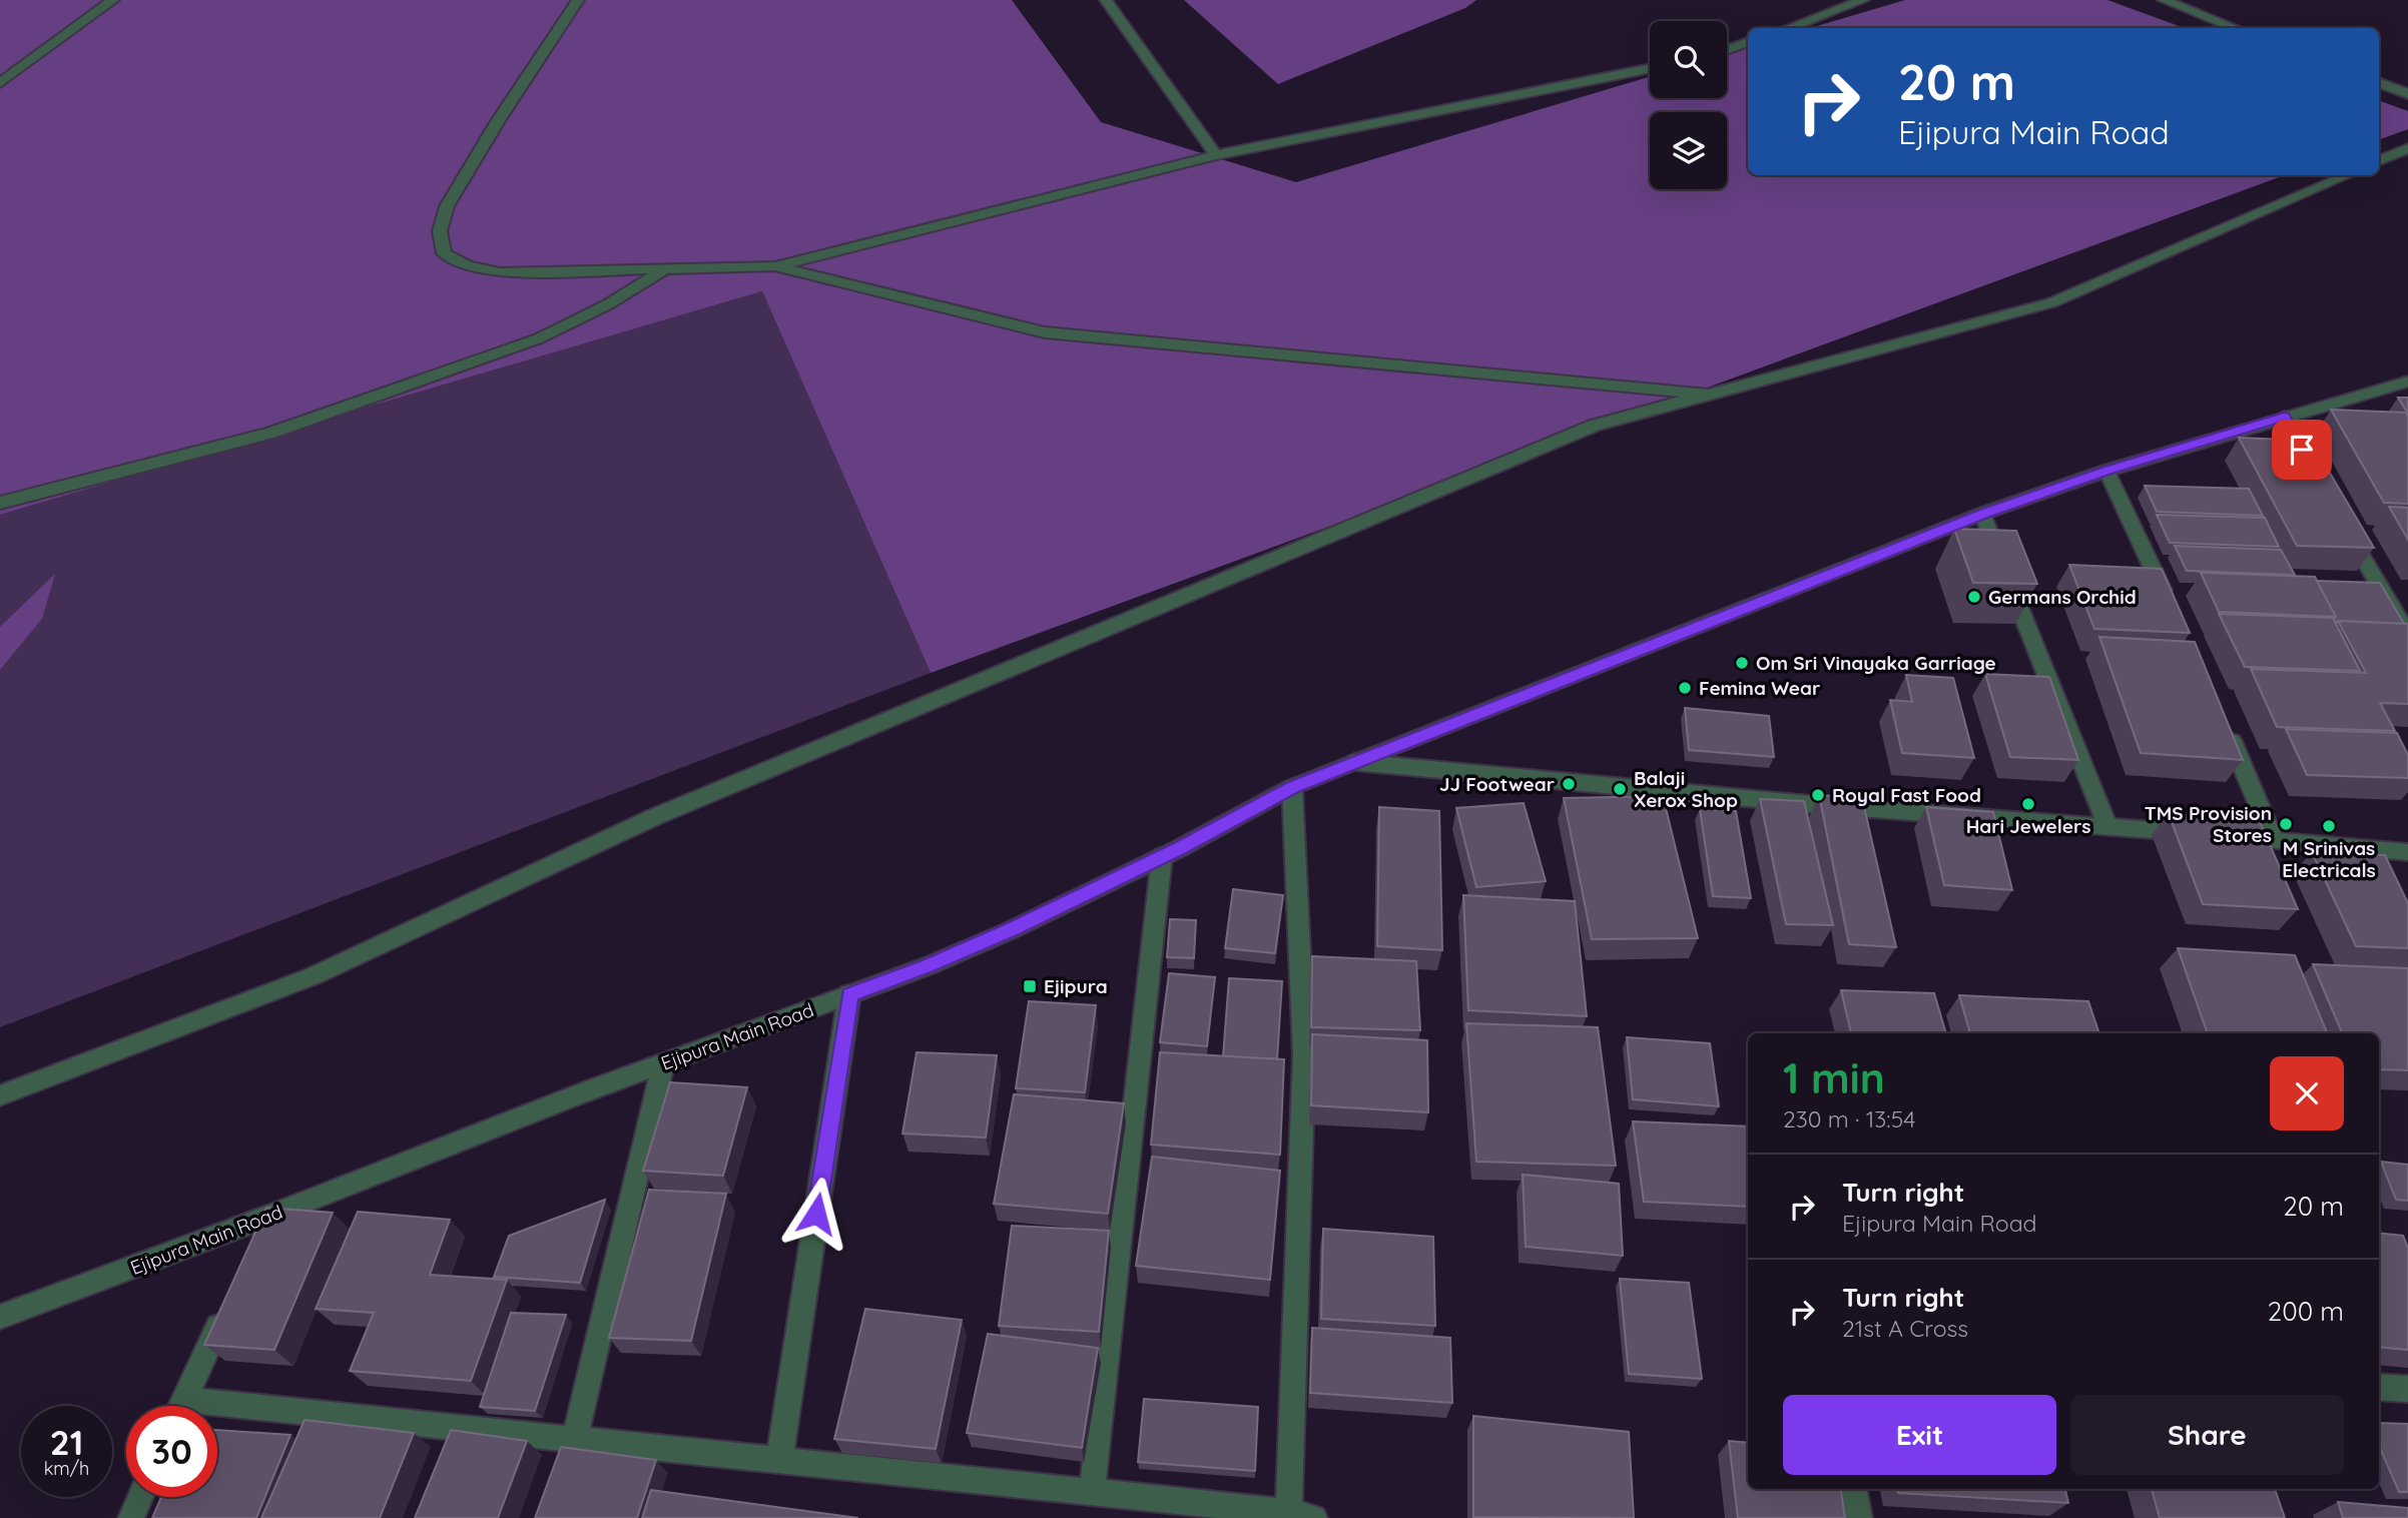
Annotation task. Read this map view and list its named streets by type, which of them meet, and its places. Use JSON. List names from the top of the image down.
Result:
{
  "streets": {
    "street": ["Ejipura Main Road"]
  },
  "places": {
    "other": [
      "Germans Orchid",
      "Om Sri Vinayaka Garriage",
      "Femina Wear",
      "JJ Footwear",
      "Balaji Xerox Shop",
      "Royal Fast Food",
      "Hari Jewelers",
      "TMS Provision Stores",
      "M Srinivas Electricals"
    ],
    "transit": ["Ejipura"]
  },
  "page": {
    "turn": ["20 m", "Ejipura Main Road"],
    "heading": ["1 min", "230 m · 13:54"],
    "list": [
      {
        "name": "Turn right",
        "note": "Ejipura Main Road",
        "value": "20 m"
      },
      {
        "name": "Turn right",
        "note": "21st A Cross",
        "value": "200 m"
      }
    ],
    "buttons": ["Exit", "Share"],
    "speed": "21 km/h",
    "limit": "30"
  }
}
